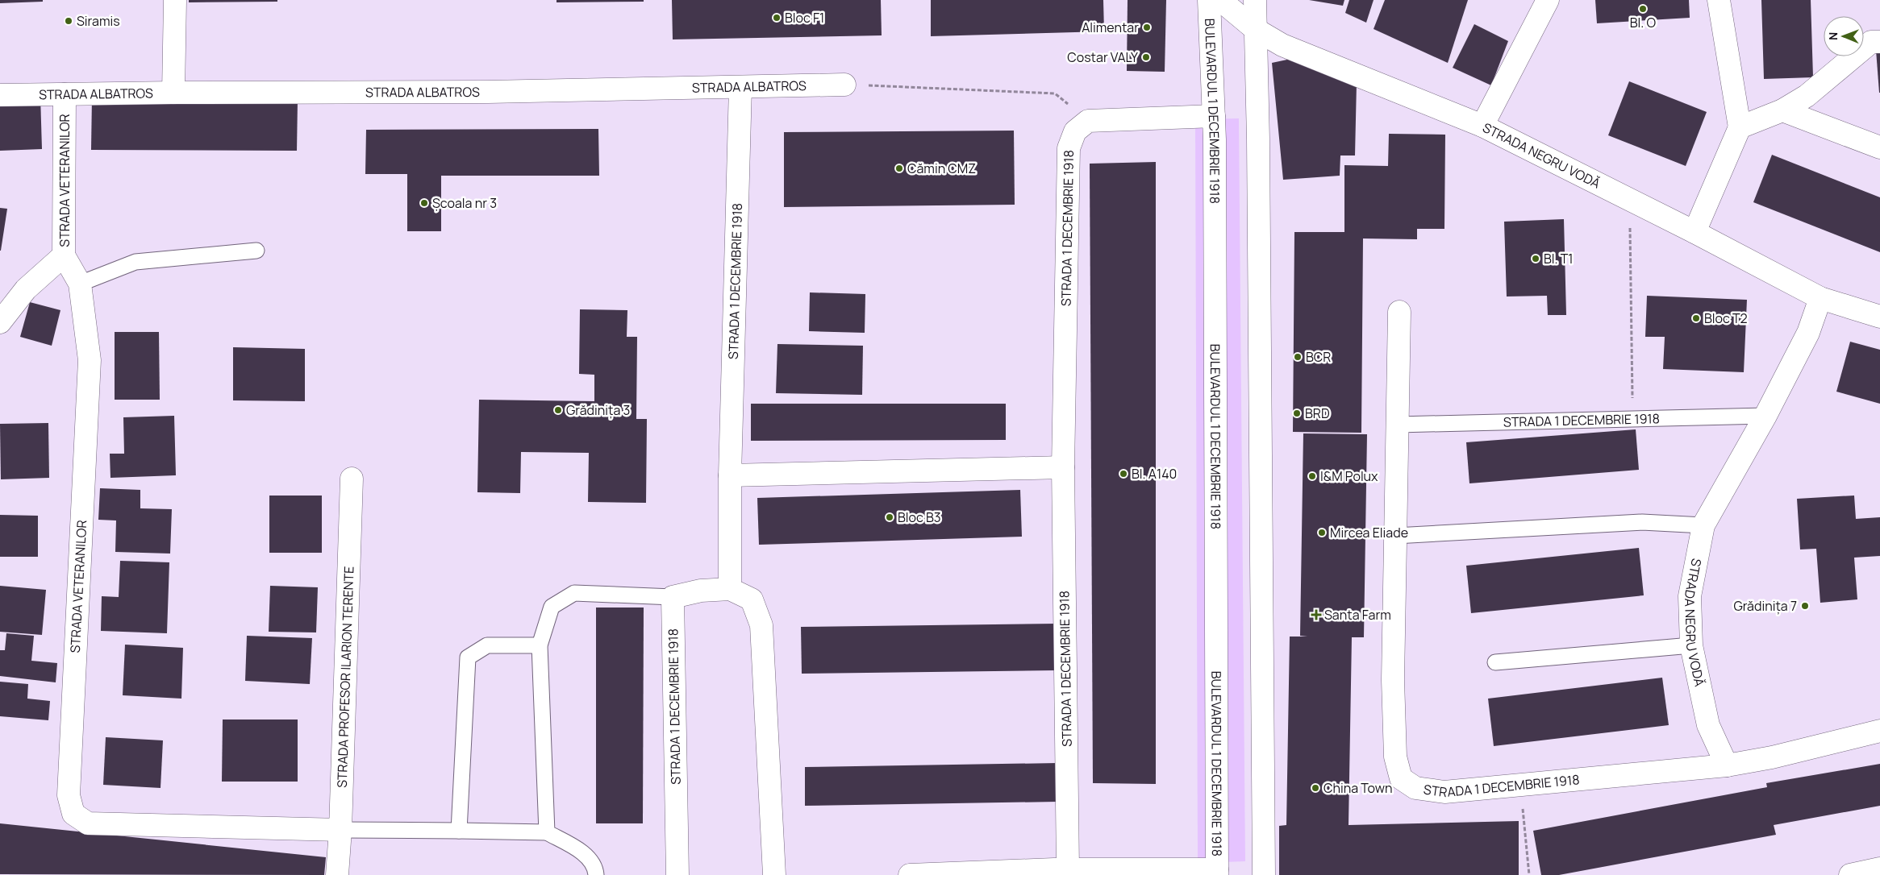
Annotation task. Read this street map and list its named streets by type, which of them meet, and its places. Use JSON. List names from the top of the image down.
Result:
{
  "streets": {
    "street": [
      "STRADA ALBATROS",
      "BULEVARDUL 1 DECEMBRIE 1918",
      "STRADA NEGRU VODĂ",
      "STRADA VETERANILOR",
      "STRADA 1 DECEMBRIE 1918",
      "STRADA PROFESOR ILARION TERENTE"
    ]
  },
  "crossings": [
    ["STRADA ALBATROS", "STRADA VETERANILOR"],
    ["STRADA ALBATROS", "STRADA 1 DECEMBRIE 1918"],
    ["STRADA NEGRU VODĂ", "STRADA 1 DECEMBRIE 1918"],
    ["STRADA VETERANILOR", "STRADA PROFESOR ILARION TERENTE"]
  ],
  "places": {
    "other": [
      "Bl. O",
      "Bloc F1",
      "Siramis",
      "Alimentar",
      "Costar VALY",
      "Cămin CMZ",
      "Școala nr 3",
      "Bl. T1",
      "Bloc T2",
      "BCR",
      "Grădinița 3",
      "BRD",
      "Bl. A140",
      "I&M Polux",
      "Bloc B3",
      "Mircea Eliade",
      "Grădinița 7",
      "China Town"
    ],
    "health": ["Santa Farm"]
  },
  "north": "left"
}
